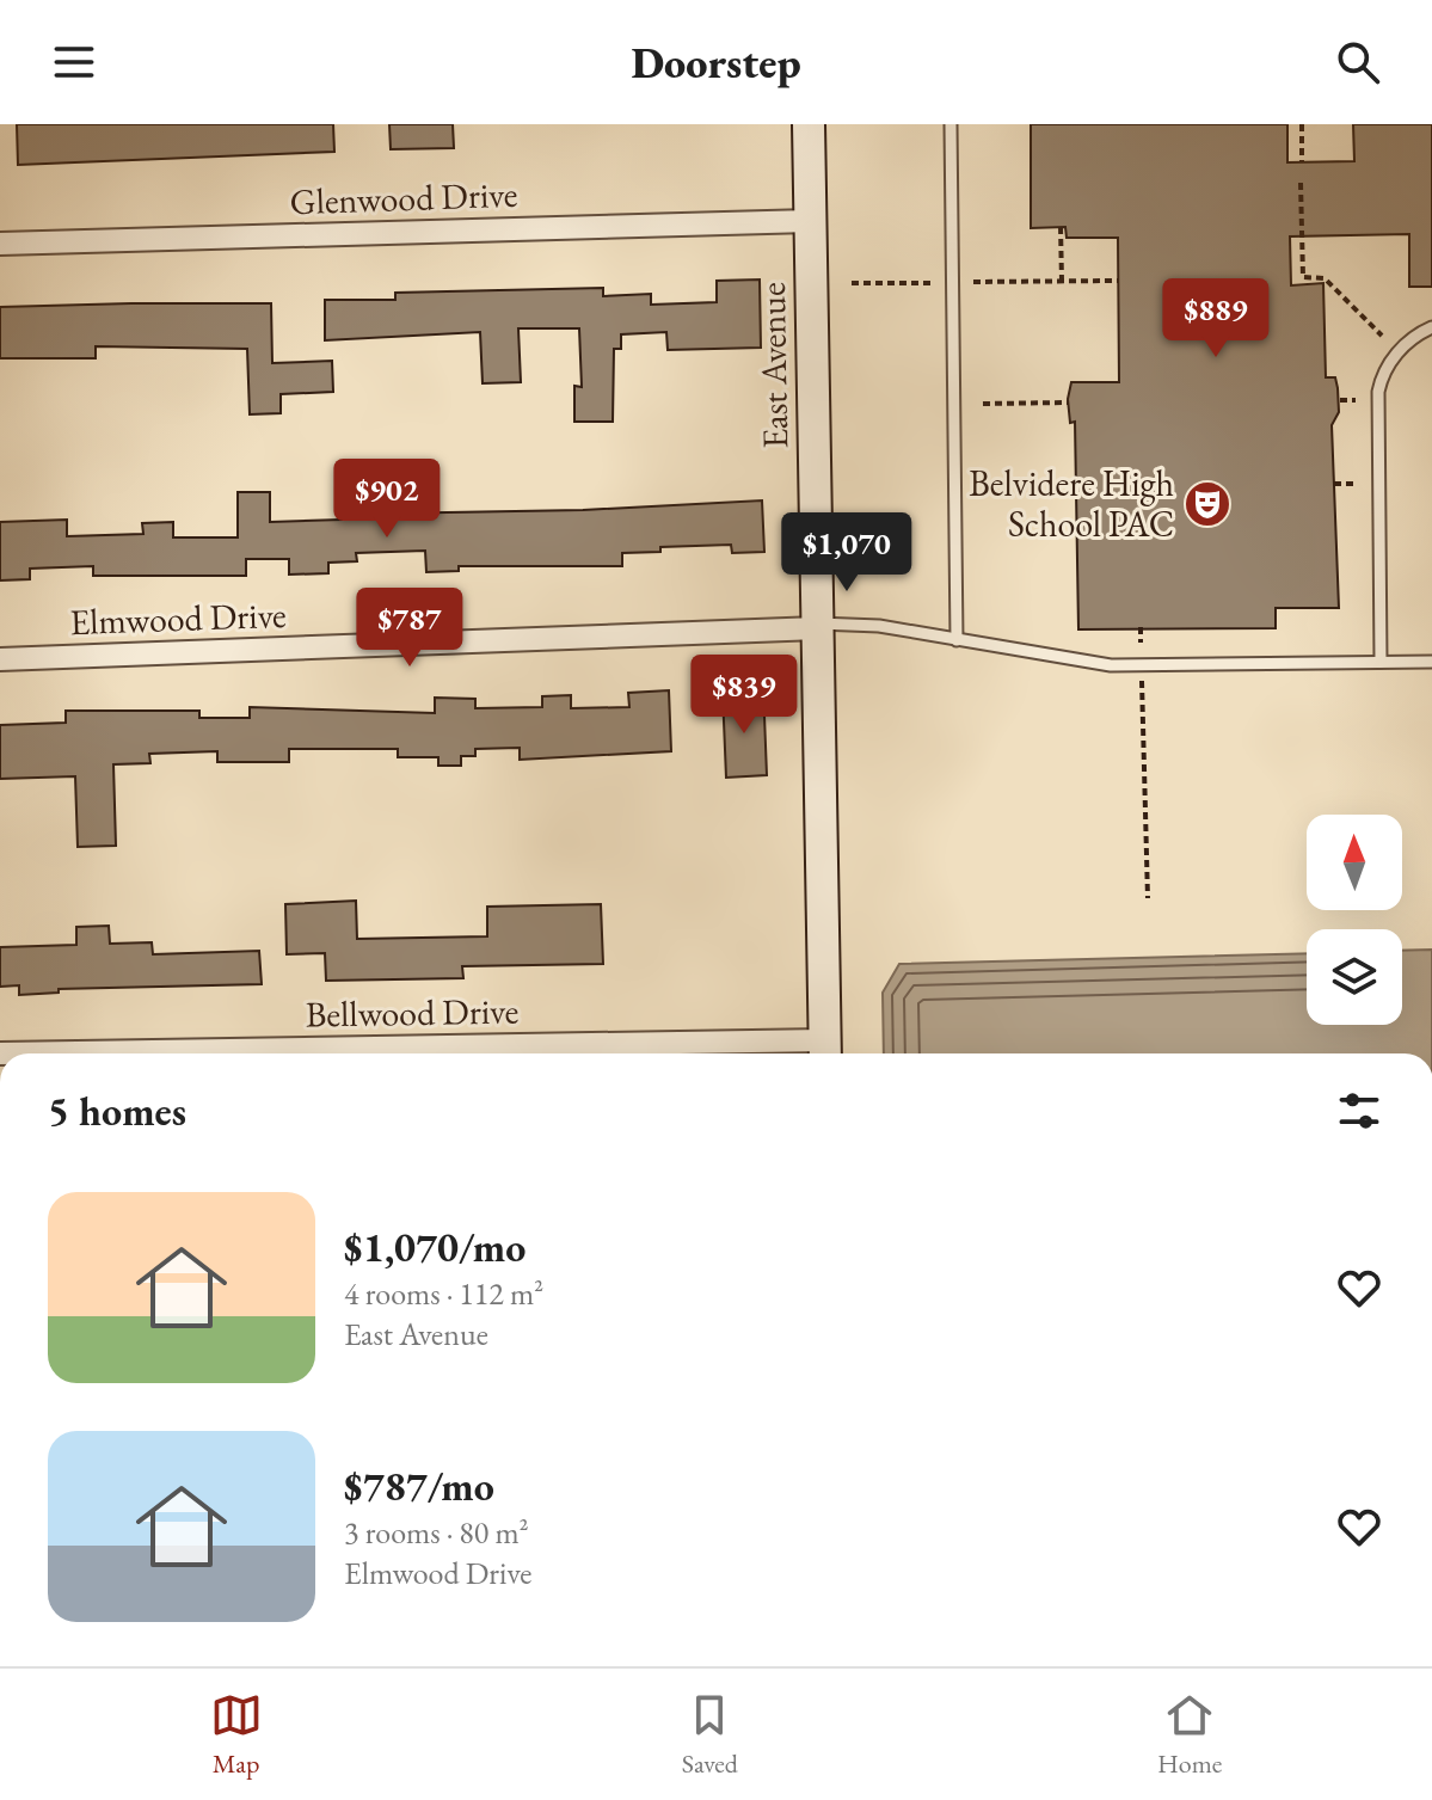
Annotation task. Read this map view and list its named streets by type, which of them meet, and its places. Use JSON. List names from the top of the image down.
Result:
{
  "streets": {
    "street": [
      "Glenwood Drive",
      "East Avenue",
      "Elmwood Drive",
      "Bellwood Drive"
    ]
  },
  "crossings": [
    ["Glenwood Drive", "East Avenue"],
    ["East Avenue", "Elmwood Drive"],
    ["East Avenue", "Bellwood Drive"]
  ],
  "places": {
    "theatre": ["Belvidere High School PAC"]
  },
  "north": "top",
  "page": {
    "header": "Doorstep",
    "price": [
      "$889",
      "$902",
      "$1,070",
      "$787",
      "$839"
    ],
    "heading": "5 homes",
    "list": [
      {
        "name": "$1,070/mo",
        "note": "4 rooms · 112 m² · East Avenue"
      },
      {
        "name": "$787/mo",
        "note": "3 rooms · 80 m² · Elmwood Drive"
      }
    ],
    "tabs": ["Map", "Saved", "Home"]
  }
}
